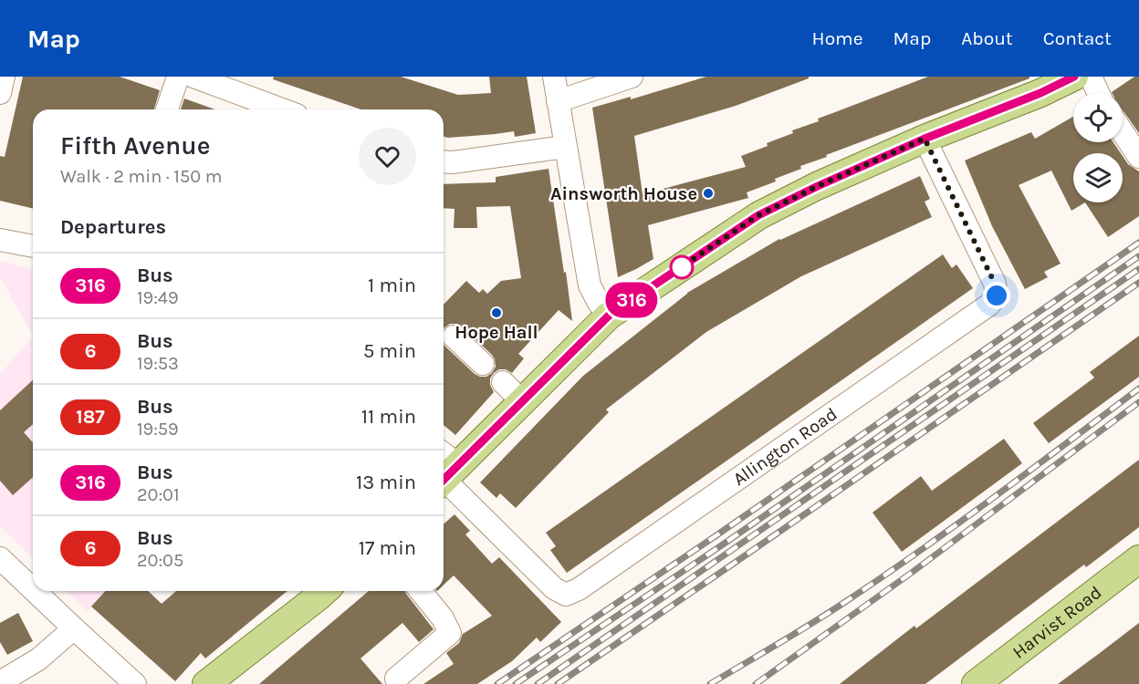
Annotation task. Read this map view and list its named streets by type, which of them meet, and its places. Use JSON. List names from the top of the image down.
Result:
{
  "streets": {
    "main road": ["Harvist Road"],
    "street": ["Allington Road"]
  },
  "places": ["Ainsworth House", "Hope Hall"],
  "lines": ["bus line 316"],
  "page": {
    "header": "Map",
    "nav": [
      "Home",
      "Map",
      "About",
      "Contact"
    ],
    "on_map": "316",
    "heading": [
      ["Fifth Avenue", "Walk · 2 min · 150 m"],
      "Departures"
    ],
    "list": [
      {
        "mark": "316",
        "name": "Bus",
        "note": "19:49",
        "value": "1 min"
      },
      {
        "mark": "6",
        "name": "Bus",
        "note": "19:53",
        "value": "5 min"
      },
      {
        "mark": "187",
        "name": "Bus",
        "note": "19:59",
        "value": "11 min"
      },
      {
        "mark": "316",
        "name": "Bus",
        "note": "20:01",
        "value": "13 min"
      },
      {
        "mark": "6",
        "name": "Bus",
        "note": "20:05",
        "value": "17 min"
      }
    ]
  }
}
